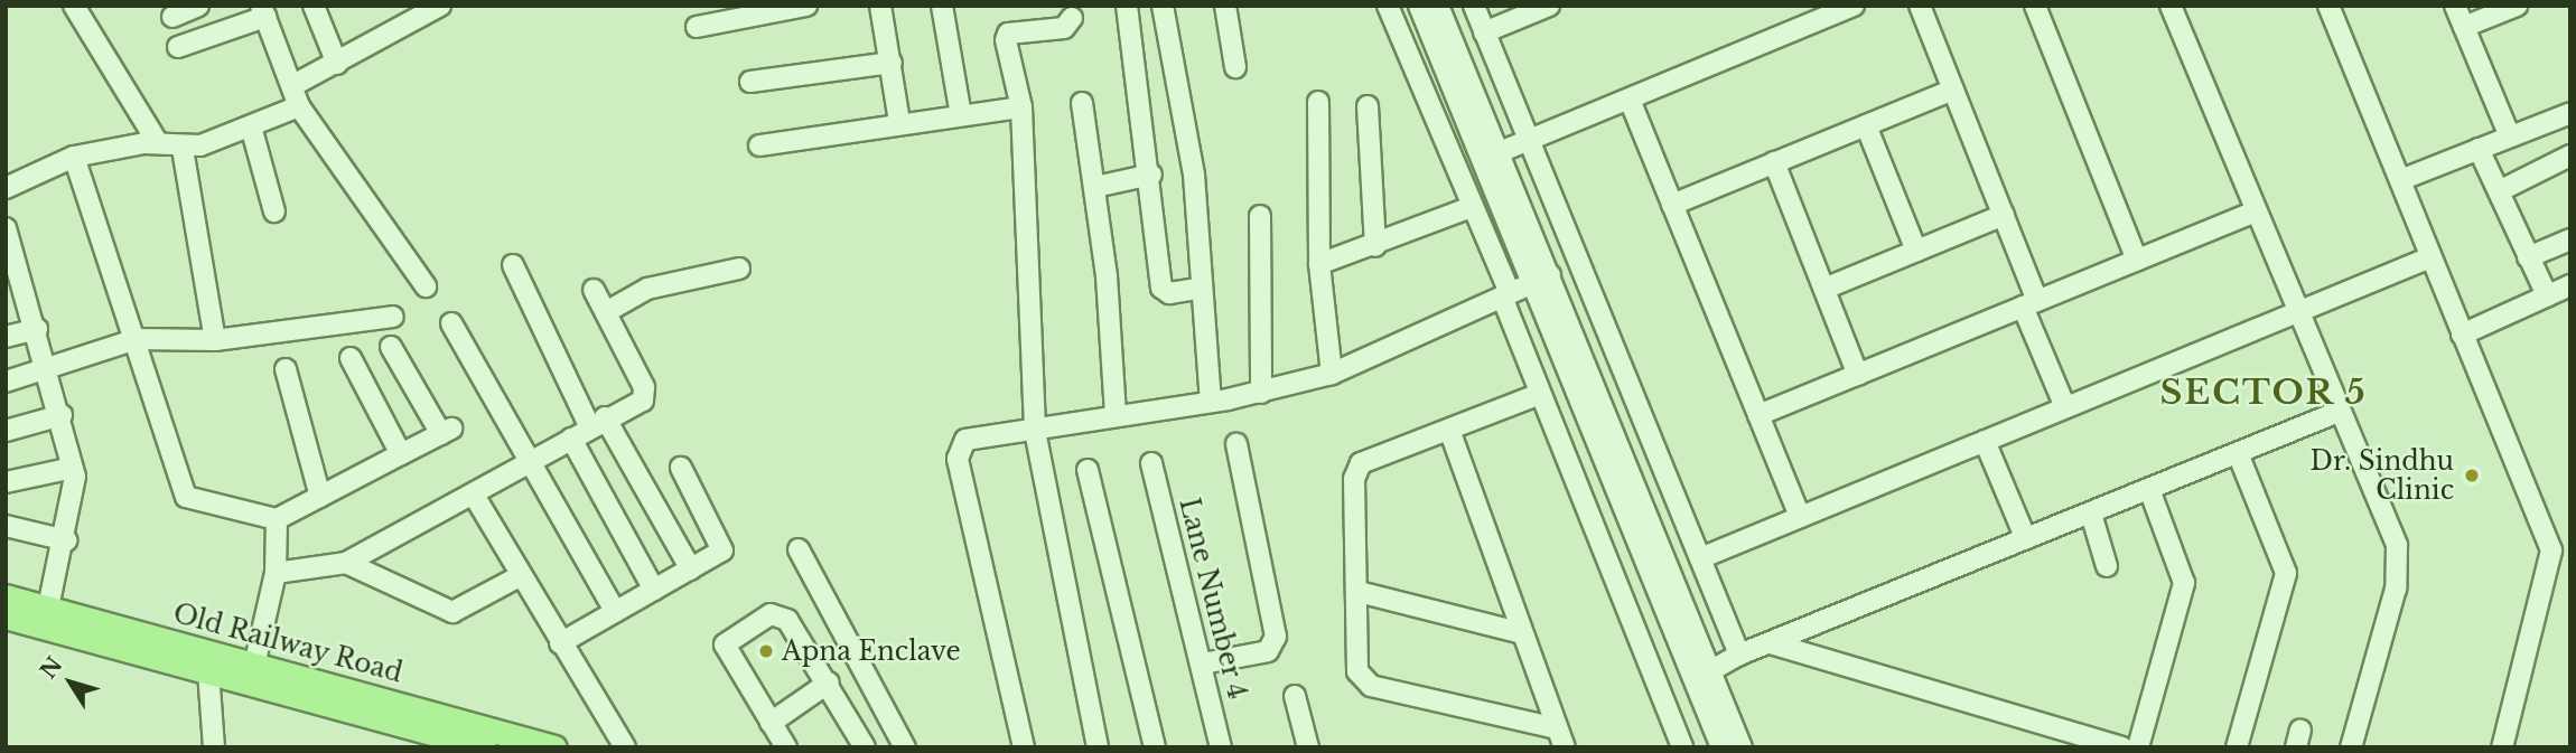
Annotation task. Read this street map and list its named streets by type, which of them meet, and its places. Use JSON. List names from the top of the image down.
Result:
{
  "streets": {
    "main road": ["Old Railway Road"],
    "street": ["Lane Number 4"]
  },
  "districts": ["SECTOR 5"],
  "places": ["Dr. Sindhu Clinic", "Apna Enclave"],
  "north": "top left"
}
